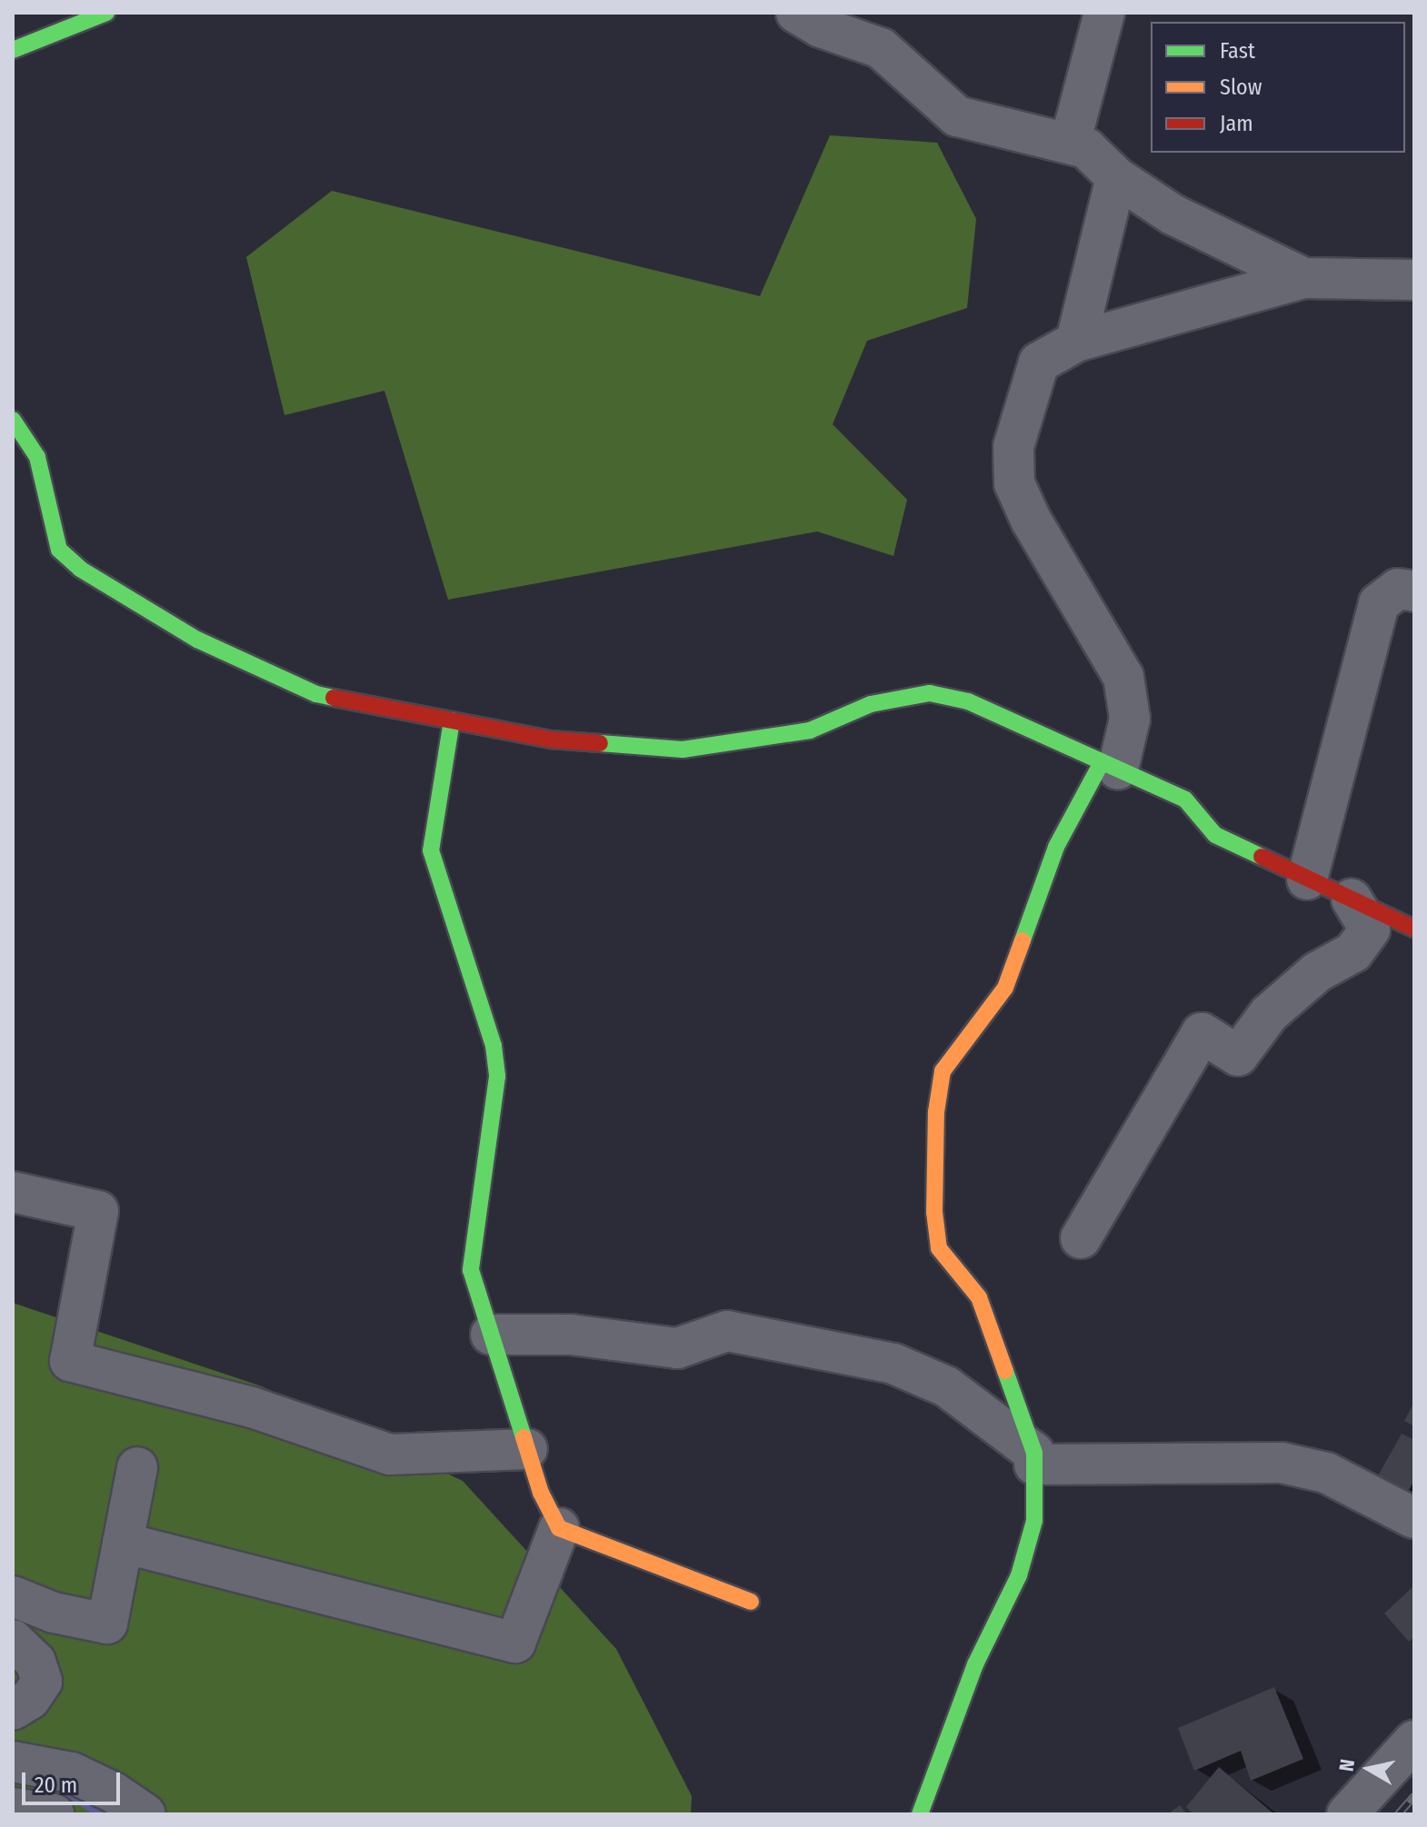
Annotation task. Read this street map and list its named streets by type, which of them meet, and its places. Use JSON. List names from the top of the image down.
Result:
{
  "legend": ["Fast", "Slow", "Jam"],
  "scale_bar": "20 m",
  "north": "left"
}
